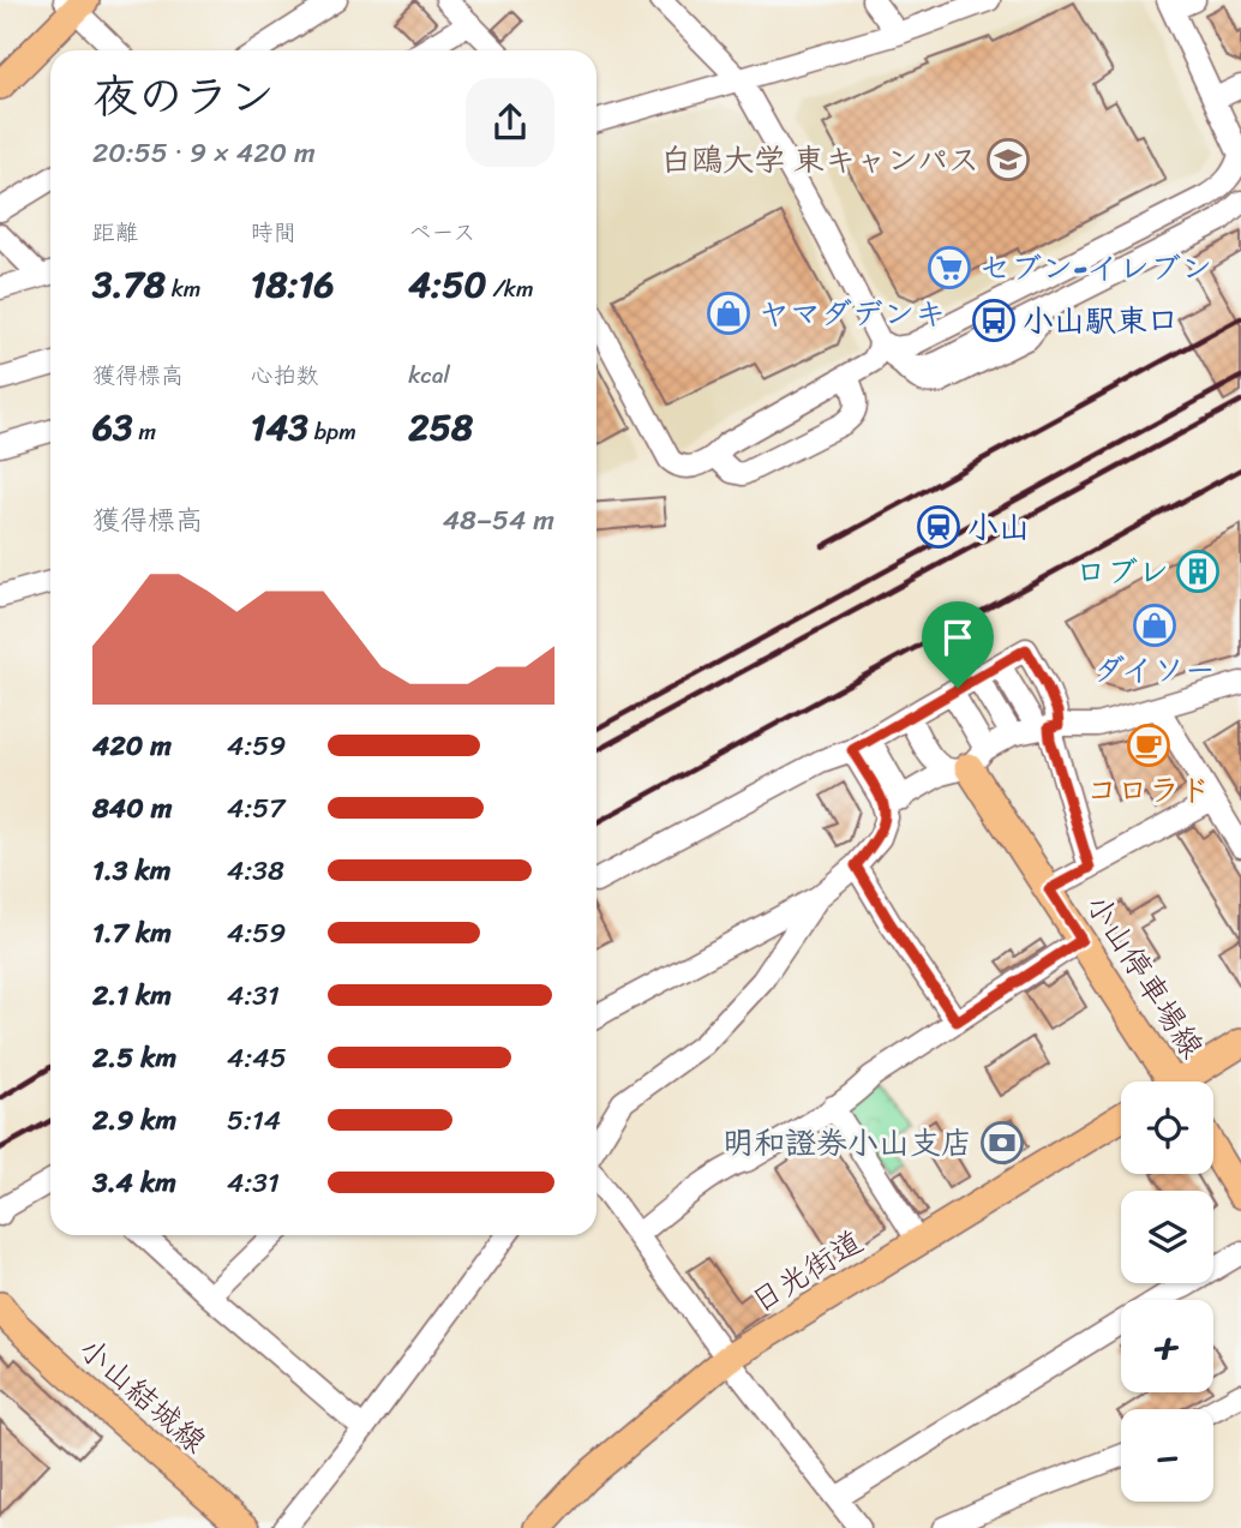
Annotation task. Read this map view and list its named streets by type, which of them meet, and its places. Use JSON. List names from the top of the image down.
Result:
{
  "streets": {
    "main road": ["小山停車場線", "日光街道", "小山結城線"]
  },
  "places": {
    "school or university": ["白鴎大学 東キャンパス"],
    "supermarket": ["セブン-イレブン"],
    "shop": ["ヤマダデンキ", "ダイソー"],
    "bus stop": ["小山駅東口"],
    "station": ["小山"],
    "building": ["ロブレ"],
    "cafe": ["コロラド"],
    "bank": ["明和證券小山支店"]
  },
  "page": {
    "heading": ["夜のラン", "20:55 · 9 × 420 m"],
    "stats": [
      ["距離", "3.78 km"],
      ["時間", "18:16"],
      ["ペース", "4:50 /km"],
      ["獲得標高", "63 m"],
      ["心拍数", "143 bpm"],
      ["kcal", "258"]
    ],
    "chart": ["獲得標高", "48–54 m"],
    "list": [
      {
        "name": "420 m",
        "note": "4:59"
      },
      {
        "name": "840 m",
        "note": "4:57"
      },
      {
        "name": "1.3 km",
        "note": "4:38"
      },
      {
        "name": "1.7 km",
        "note": "4:59"
      },
      {
        "name": "2.1 km",
        "note": "4:31"
      },
      {
        "name": "2.5 km",
        "note": "4:45"
      },
      {
        "name": "2.9 km",
        "note": "5:14"
      },
      {
        "name": "3.4 km",
        "note": "4:31"
      }
    ],
    "map_buttons": ["+", "−"]
  }
}
